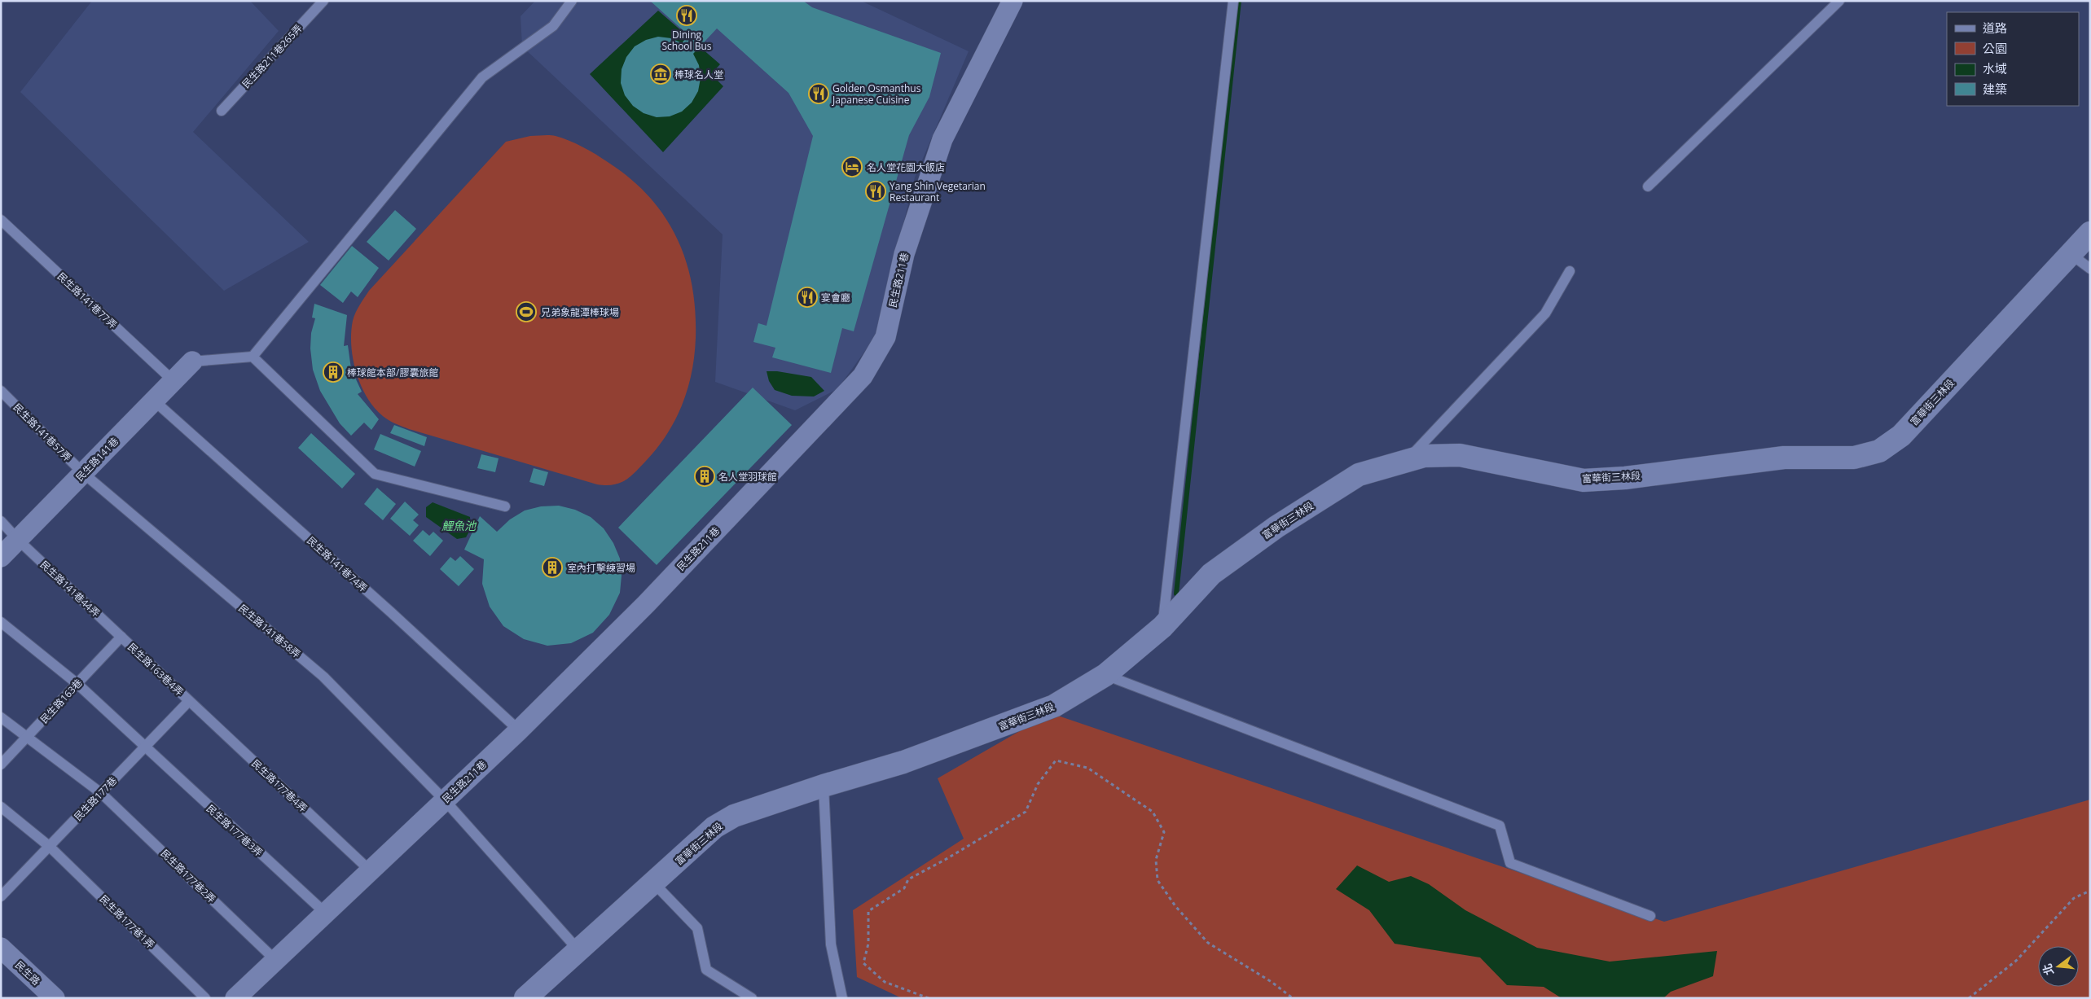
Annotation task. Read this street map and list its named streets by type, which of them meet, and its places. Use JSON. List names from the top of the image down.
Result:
{
  "streets": {
    "street": [
      "民生路211巷",
      "富華街三林段",
      "民生路141巷",
      "民生路"
    ],
    "lane": [
      "民生路211巷265弄",
      "民生路141巷77弄",
      "民生路141巷57弄",
      "民生路141巷74弄",
      "民生路141巷44弄",
      "民生路141巷58弄",
      "民生路163巷4弄",
      "民生路163巷",
      "民生路177巷4弄",
      "民生路177巷",
      "民生路177巷3弄",
      "民生路177巷2弄",
      "民生路177巷1弄"
    ]
  },
  "crossings": [
    ["民生路211巷", "民生路141巷74弄"],
    ["民生路211巷", "民生路141巷58弄"],
    ["民生路211巷", "民生路177巷4弄"],
    ["民生路211巷", "民生路177巷3弄"],
    ["民生路211巷", "民生路177巷2弄"],
    ["民生路141巷77弄", "民生路141巷"],
    ["富華街三林段", "民生路141巷58弄"],
    ["民生路141巷57弄", "民生路141巷"],
    ["民生路141巷57弄", "民生路141巷58弄"],
    ["民生路141巷", "民生路141巷74弄"],
    ["民生路141巷", "民生路141巷44弄"],
    ["民生路141巷", "民生路141巷58弄"],
    ["民生路141巷44弄", "民生路163巷4弄"],
    ["民生路141巷44弄", "民生路163巷"],
    ["民生路163巷4弄", "民生路163巷"],
    ["民生路163巷4弄", "民生路177巷4弄"],
    ["民生路163巷4弄", "民生路177巷"],
    ["民生路163巷", "民生路177巷3弄"],
    ["民生路163巷", "民生路177巷2弄"],
    ["民生路177巷4弄", "民生路177巷"],
    ["民生路177巷", "民生路177巷3弄"],
    ["民生路177巷", "民生路177巷2弄"],
    ["民生路177巷", "民生路177巷1弄"]
  ],
  "water": ["鯉魚池"],
  "places": {
    "restaurant": [
      "Dining School Bus",
      "Golden Osmanthus Japanese Cuisine",
      "Yang Shin Vegetarian Restaurant",
      "宴會廳"
    ],
    "museum": ["棒球名人堂"],
    "hotel": ["名人堂花園大飯店"],
    "sports": ["兄弟象龍潭棒球場"],
    "building": ["棒球館本部/膠囊旅館", "名人堂羽球館", "室內打擊練習場"]
  },
  "legend": [
    "道路",
    "公園",
    "水域",
    "建築"
  ],
  "north": "left"
}
